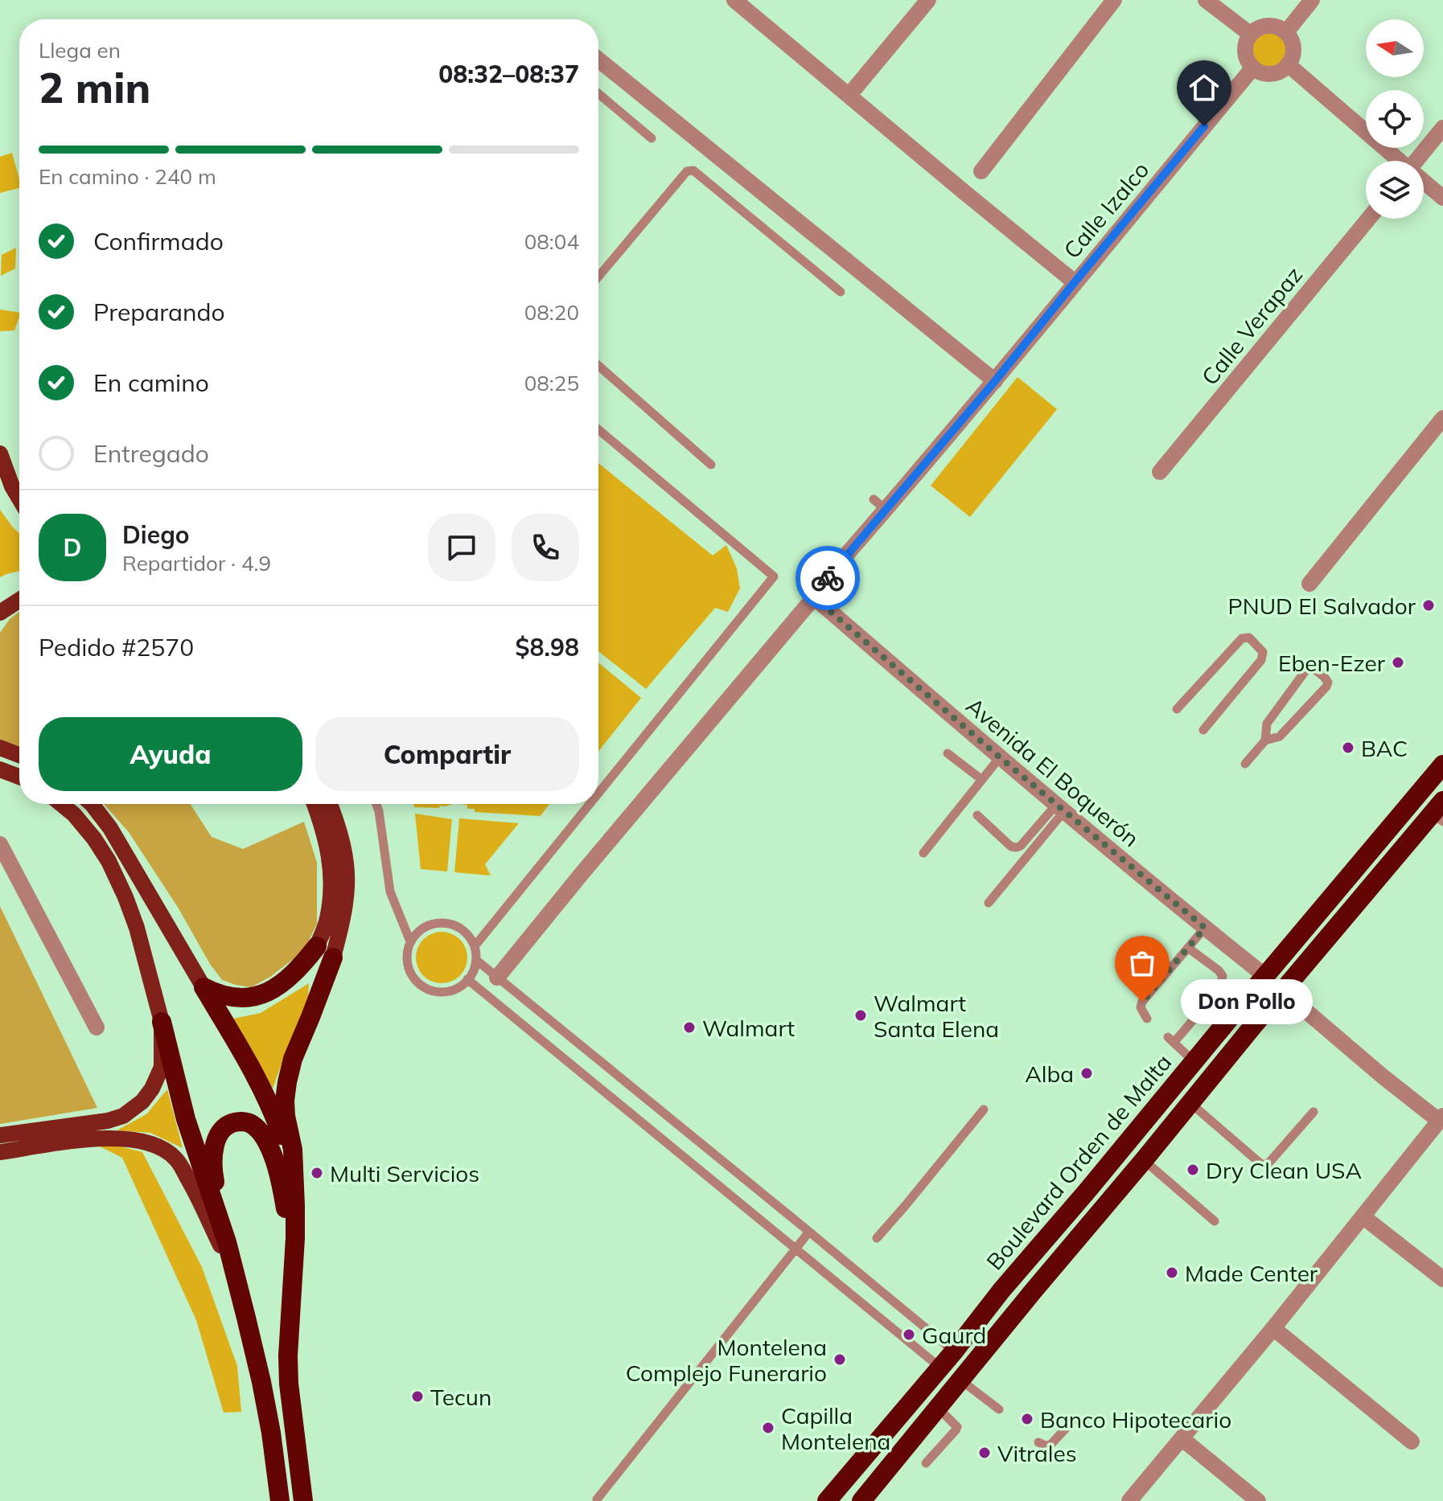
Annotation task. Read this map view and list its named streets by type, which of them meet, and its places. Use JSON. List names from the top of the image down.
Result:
{
  "streets": {
    "highway": ["Boulevard Orden de Malta"],
    "street": ["Calle Izalco", "Calle Verapaz", "Avenida El Boquerón"]
  },
  "crossings": [
    ["Calle Izalco", "Avenida El Boquerón"],
    ["Avenida El Boquerón", "Boulevard Orden de Malta"]
  ],
  "places": [
    "PNUD El Salvador",
    "Eben-Ezer",
    "BAC",
    "Don Pollo",
    "Walmart Santa Elena",
    "Walmart",
    "Alba",
    "Dry Clean USA",
    "Multi Servicios",
    "Made Center",
    "Gaurd",
    "Montelena Complejo Funerario",
    "Tecun",
    "Banco Hipotecario",
    "Capilla Montelena",
    "Vitrales"
  ],
  "north": "left",
  "page": {
    "heading": ["2 min", "Llega en", "08:32–08:37"],
    "panel": [
      "Diego",
      "Repartidor · 4.9",
      "Pedido #2570",
      "$8.98"
    ],
    "bar": "En camino · 240 m",
    "list": [
      ["Confirmado", "08:04"],
      ["Preparando", "08:20"],
      ["En camino", "08:25"],
      "Entregado"
    ],
    "round": "D",
    "buttons": ["Ayuda", "Compartir"],
    "bubble": "Don Pollo"
  }
}
